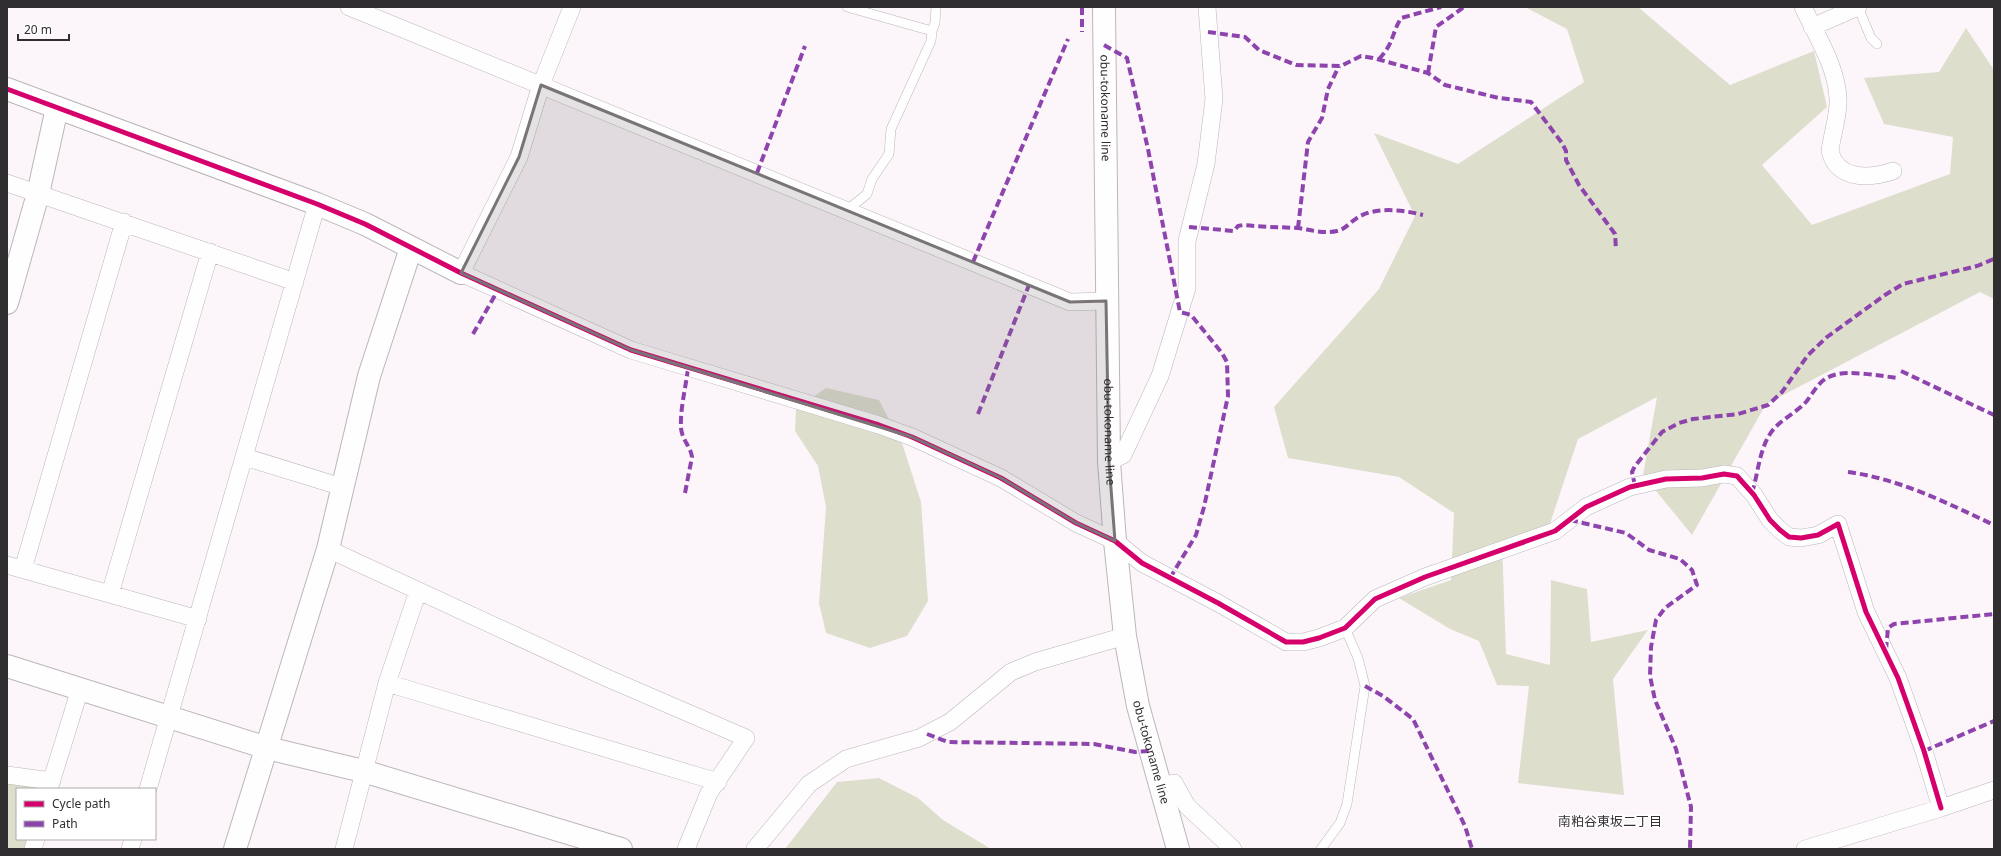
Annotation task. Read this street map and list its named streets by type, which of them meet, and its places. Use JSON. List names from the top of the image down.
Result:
{
  "streets": {
    "street": ["obu-tokoname line"]
  },
  "districts": ["南粕谷東坂二丁目"],
  "legend": ["Cycle path", "Path"],
  "scale_bar": "20 m"
}
